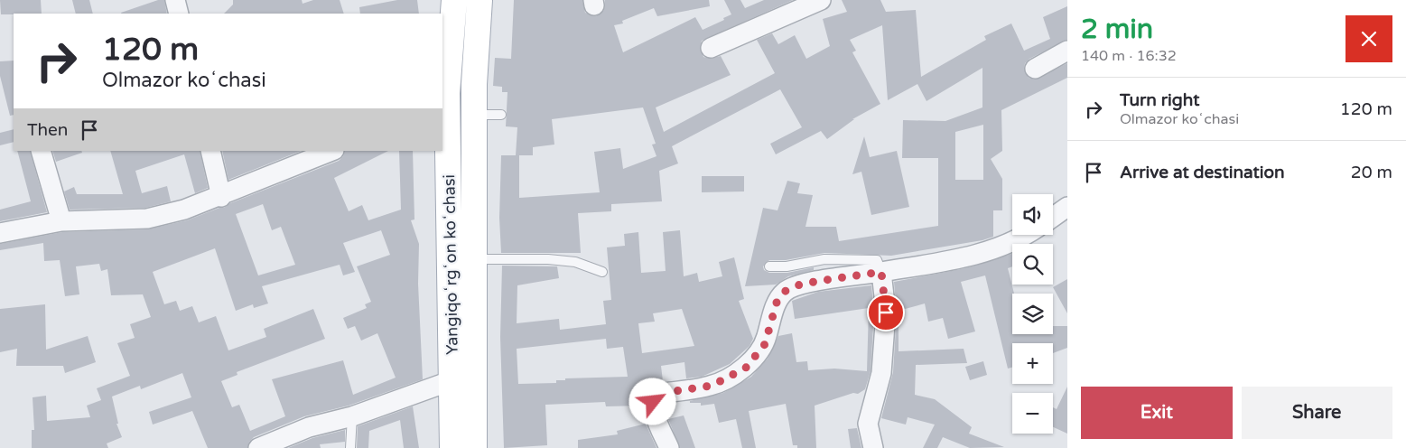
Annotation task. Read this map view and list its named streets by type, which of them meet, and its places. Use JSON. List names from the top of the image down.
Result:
{
  "streets": {
    "main road": ["Yangiqoʻrgʻon koʻchasi"]
  },
  "page": {
    "heading": ["2 min", "140 m · 16:32"],
    "turn": ["120 m", "Olmazor koʻchasi"],
    "list": [
      {
        "name": "Turn right",
        "note": "Olmazor koʻchasi",
        "value": "120 m"
      },
      {
        "name": "Arrive at destination",
        "value": "20 m"
      }
    ],
    "then": "Then",
    "map_buttons": ["+", "−"],
    "buttons": ["Exit", "Share"]
  }
}
